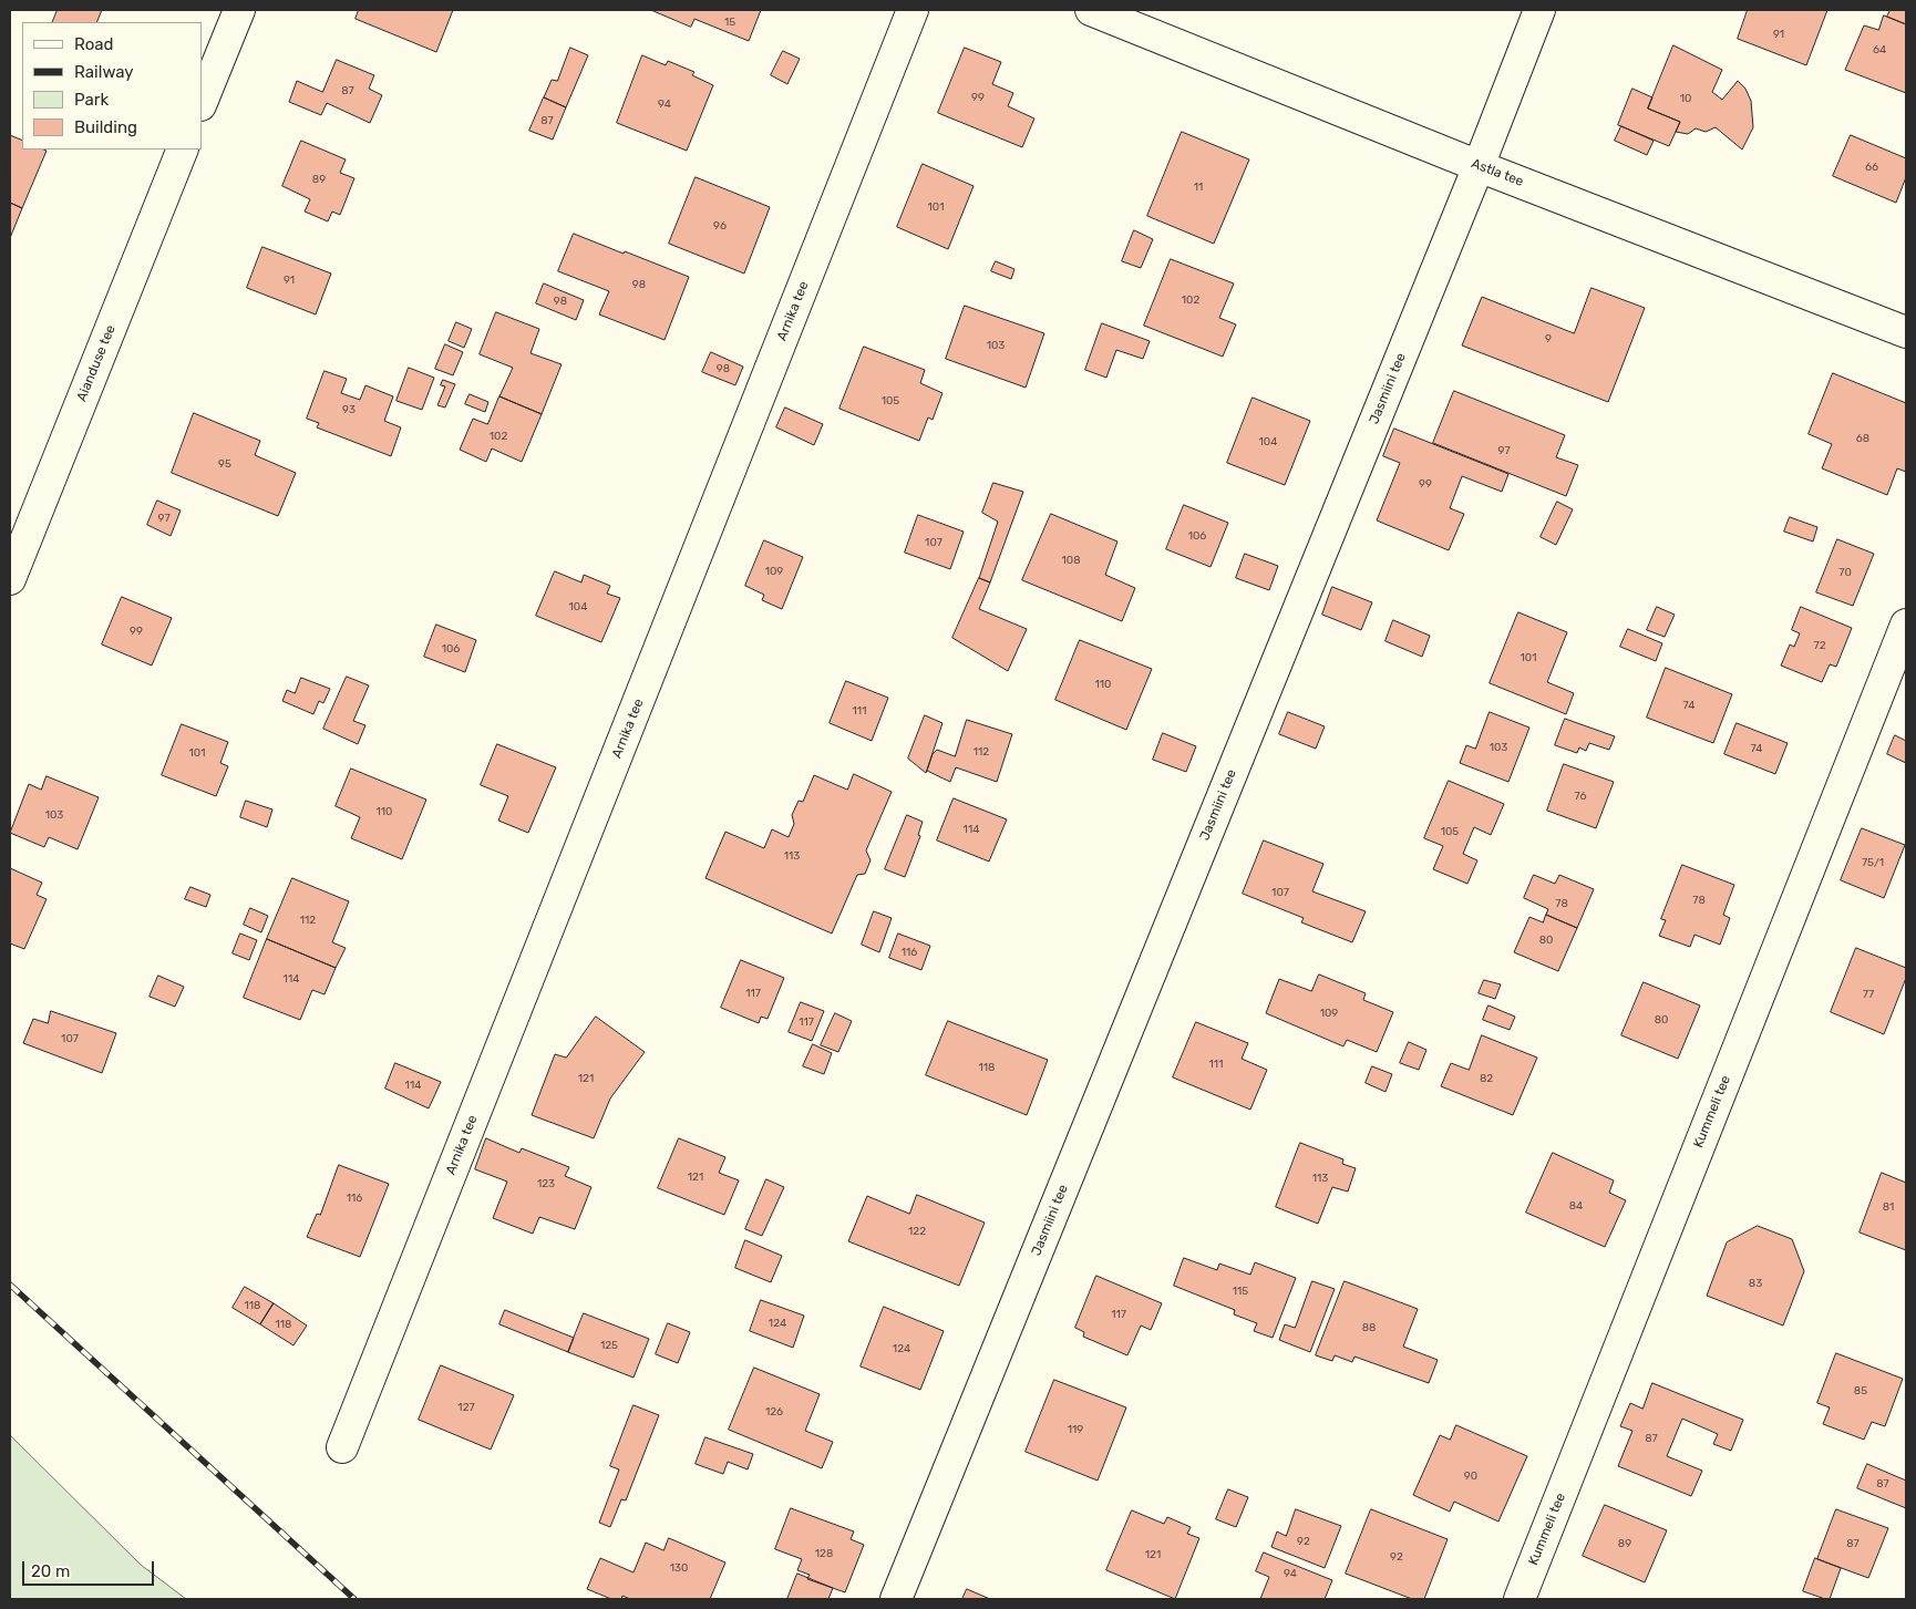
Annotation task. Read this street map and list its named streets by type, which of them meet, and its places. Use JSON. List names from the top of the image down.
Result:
{
  "streets": {
    "street": [
      "Astla tee",
      "Arnika tee",
      "Aianduse tee",
      "Jasmiini tee",
      "Kummeli tee"
    ]
  },
  "crossings": [
    ["Astla tee", "Jasmiini tee"]
  ],
  "house_numbers": [
    "15",
    "91",
    "64",
    "87",
    "99",
    "10",
    "94",
    "87",
    "66",
    "89",
    "11",
    "101",
    "96",
    "91",
    "98",
    "102",
    "98",
    "9",
    "103",
    "98",
    "105",
    "93",
    "102",
    "68",
    "104",
    "97",
    "95",
    "99",
    "97",
    "106",
    "107",
    "108",
    "109",
    "70",
    "104",
    "99",
    "72",
    "106",
    "101",
    "110",
    "74",
    "111",
    "103",
    "74",
    "112",
    "101",
    "76",
    "110",
    "103",
    "114",
    "105",
    "113",
    "75/1",
    "107",
    "78",
    "78",
    "112",
    "80",
    "116",
    "114",
    "117",
    "77",
    "109",
    "80",
    "117",
    "107",
    "111",
    "118",
    "121",
    "82",
    "114",
    "121",
    "113",
    "123",
    "116",
    "84",
    "81",
    "122",
    "83",
    "115",
    "118",
    "117",
    "124",
    "118",
    "88",
    "125",
    "124",
    "85",
    "127",
    "126",
    "119",
    "87",
    "90",
    "87",
    "92",
    "89",
    "87",
    "128",
    "121",
    "92",
    "130",
    "94"
  ],
  "legend": [
    "Road",
    "Railway",
    "Park",
    "Building"
  ],
  "scale_bar": "20 m"
}
